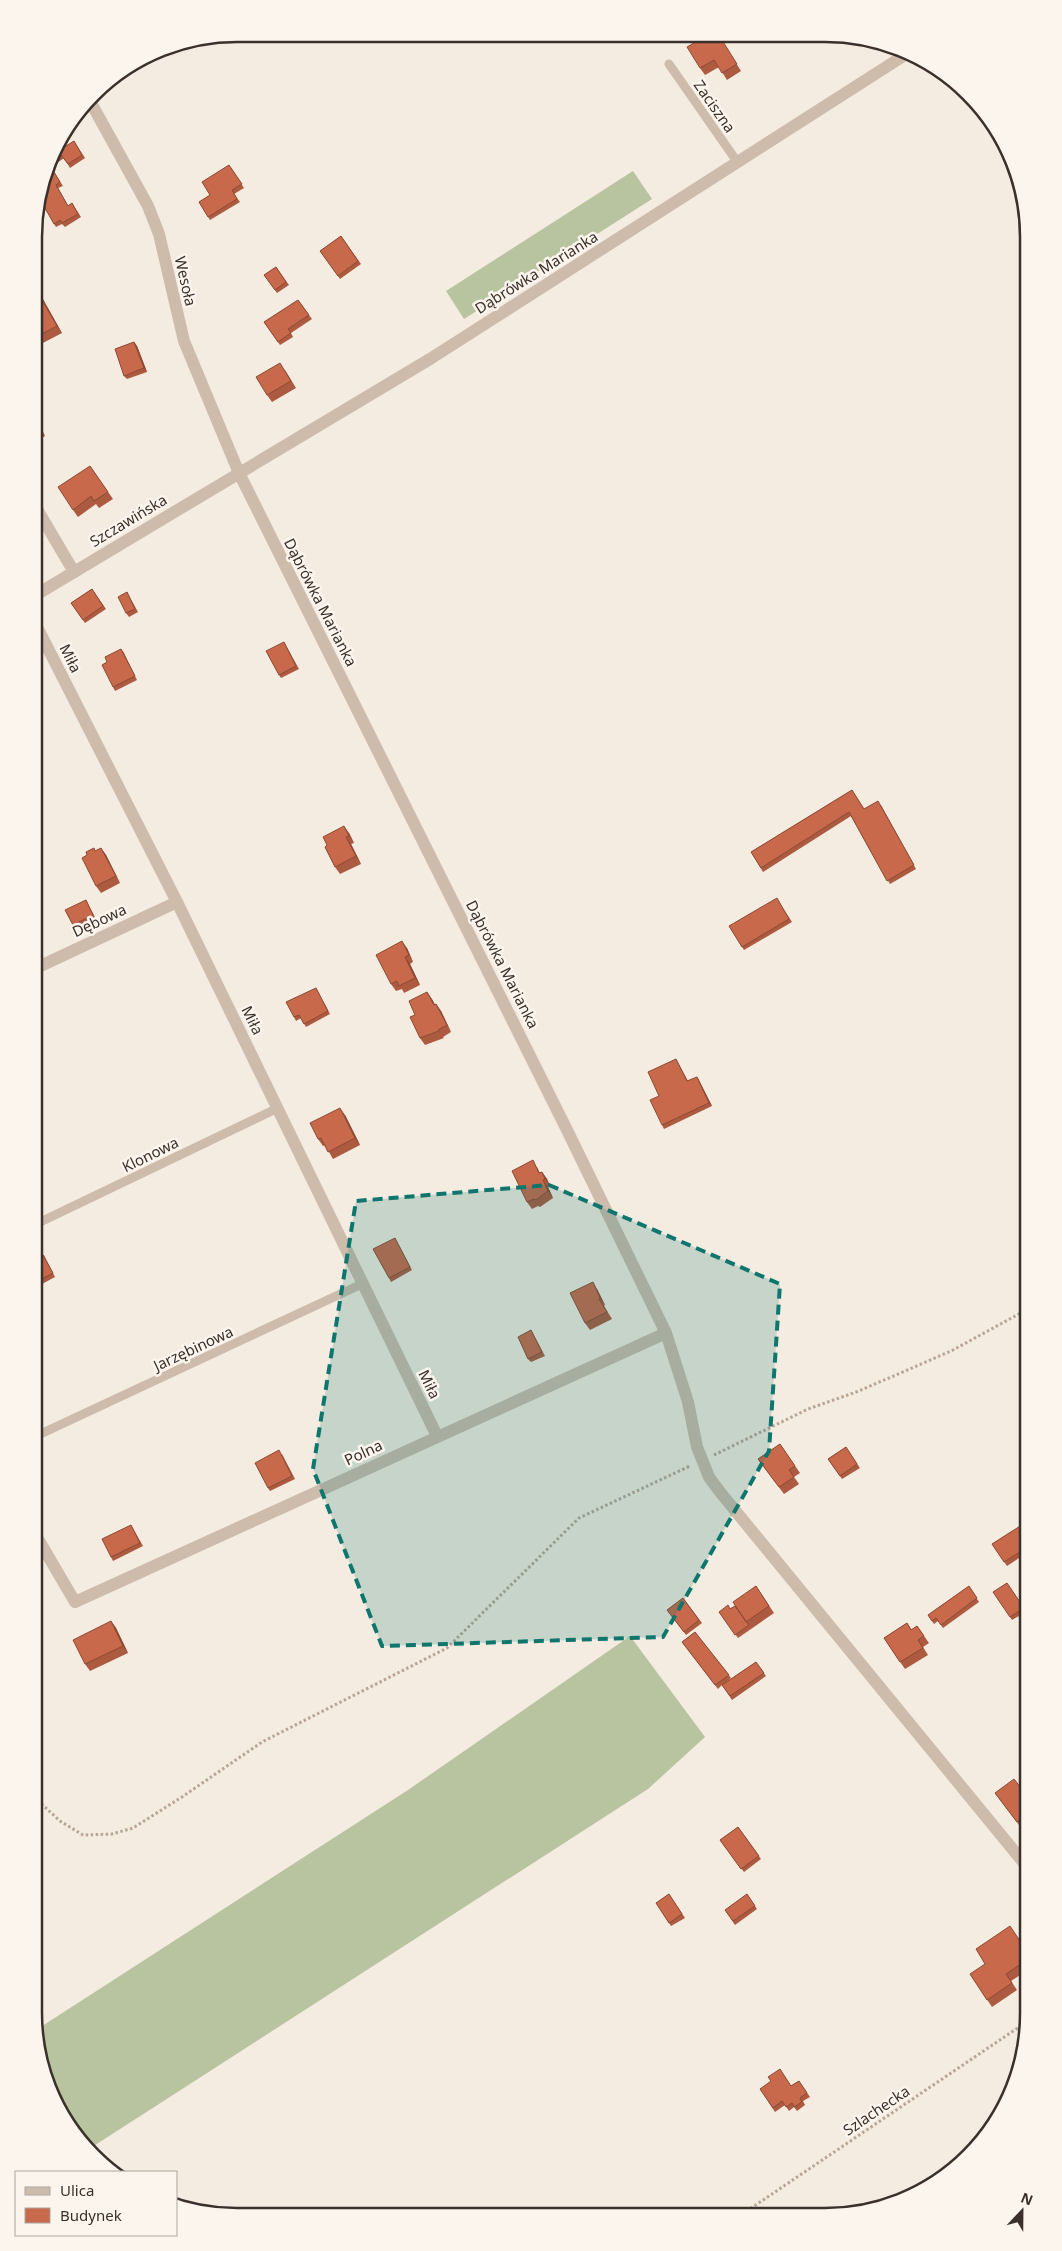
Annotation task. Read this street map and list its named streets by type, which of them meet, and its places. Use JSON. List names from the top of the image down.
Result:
{
  "streets": {
    "street": [
      "Dąbrówka Marianka",
      "Wesoła",
      "Szczawińska",
      "Miła",
      "Dębowa",
      "Polna"
    ],
    "lane": ["Zaciszna", "Klonowa", "Jarzębinowa"],
    "path": ["Szlachecka"]
  },
  "crossings": [
    ["Zaciszna", "Dąbrówka Marianka"],
    ["Dąbrówka Marianka", "Wesoła"],
    ["Dąbrówka Marianka", "Szczawińska"],
    ["Dąbrówka Marianka", "Polna"],
    ["Wesoła", "Szczawińska"],
    ["Miła", "Dębowa"],
    ["Miła", "Klonowa"],
    ["Miła", "Jarzębinowa"],
    ["Miła", "Polna"]
  ],
  "legend": ["Ulica", "Budynek"],
  "north": "top"
}
